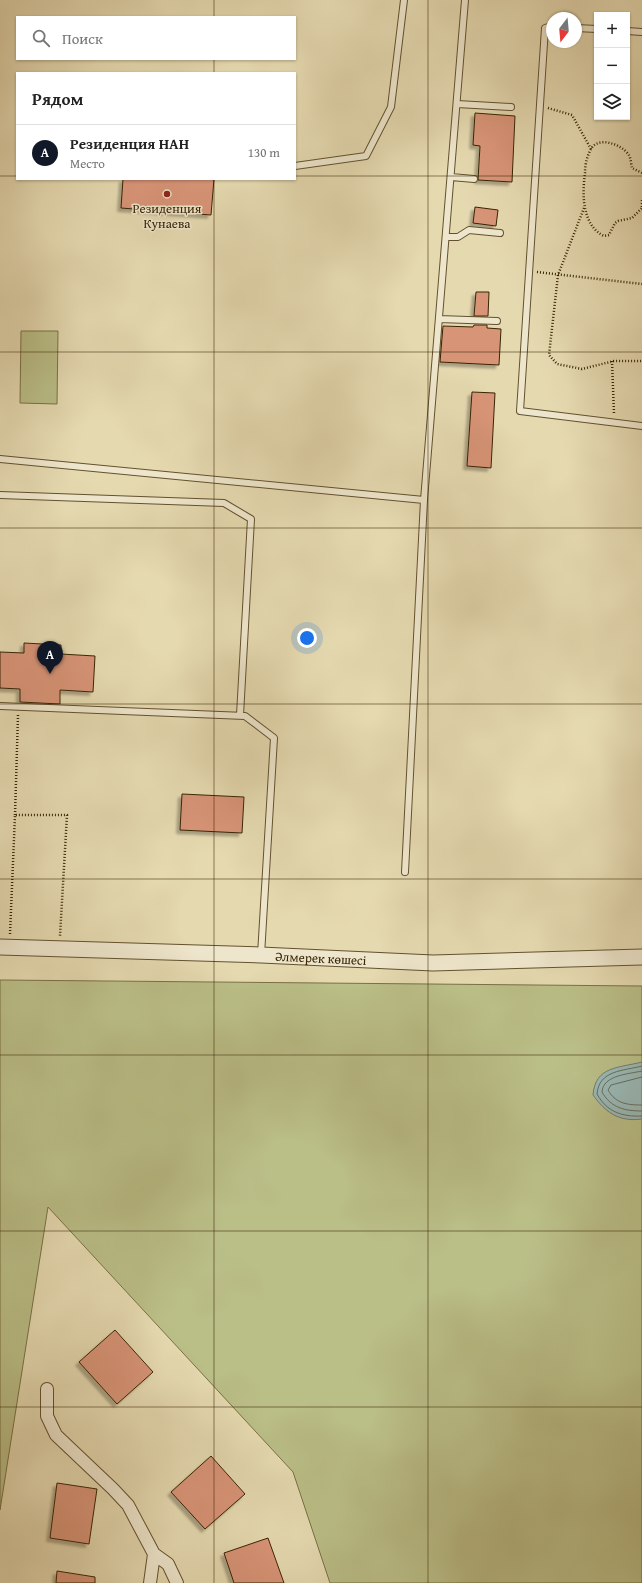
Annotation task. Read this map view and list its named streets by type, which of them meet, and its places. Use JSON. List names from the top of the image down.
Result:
{
  "streets": {
    "street": ["Әлмерек көшесі"]
  },
  "places": ["Резиденция Кунаева"],
  "north": "bottom",
  "page": {
    "map_buttons": ["+", "−"],
    "search": "Поиск",
    "heading": "Рядом",
    "list": [
      {
        "mark": "A",
        "name": "Резиденция НАН",
        "note": "Место",
        "value": "130 m"
      }
    ],
    "pins": "A"
  }
}
